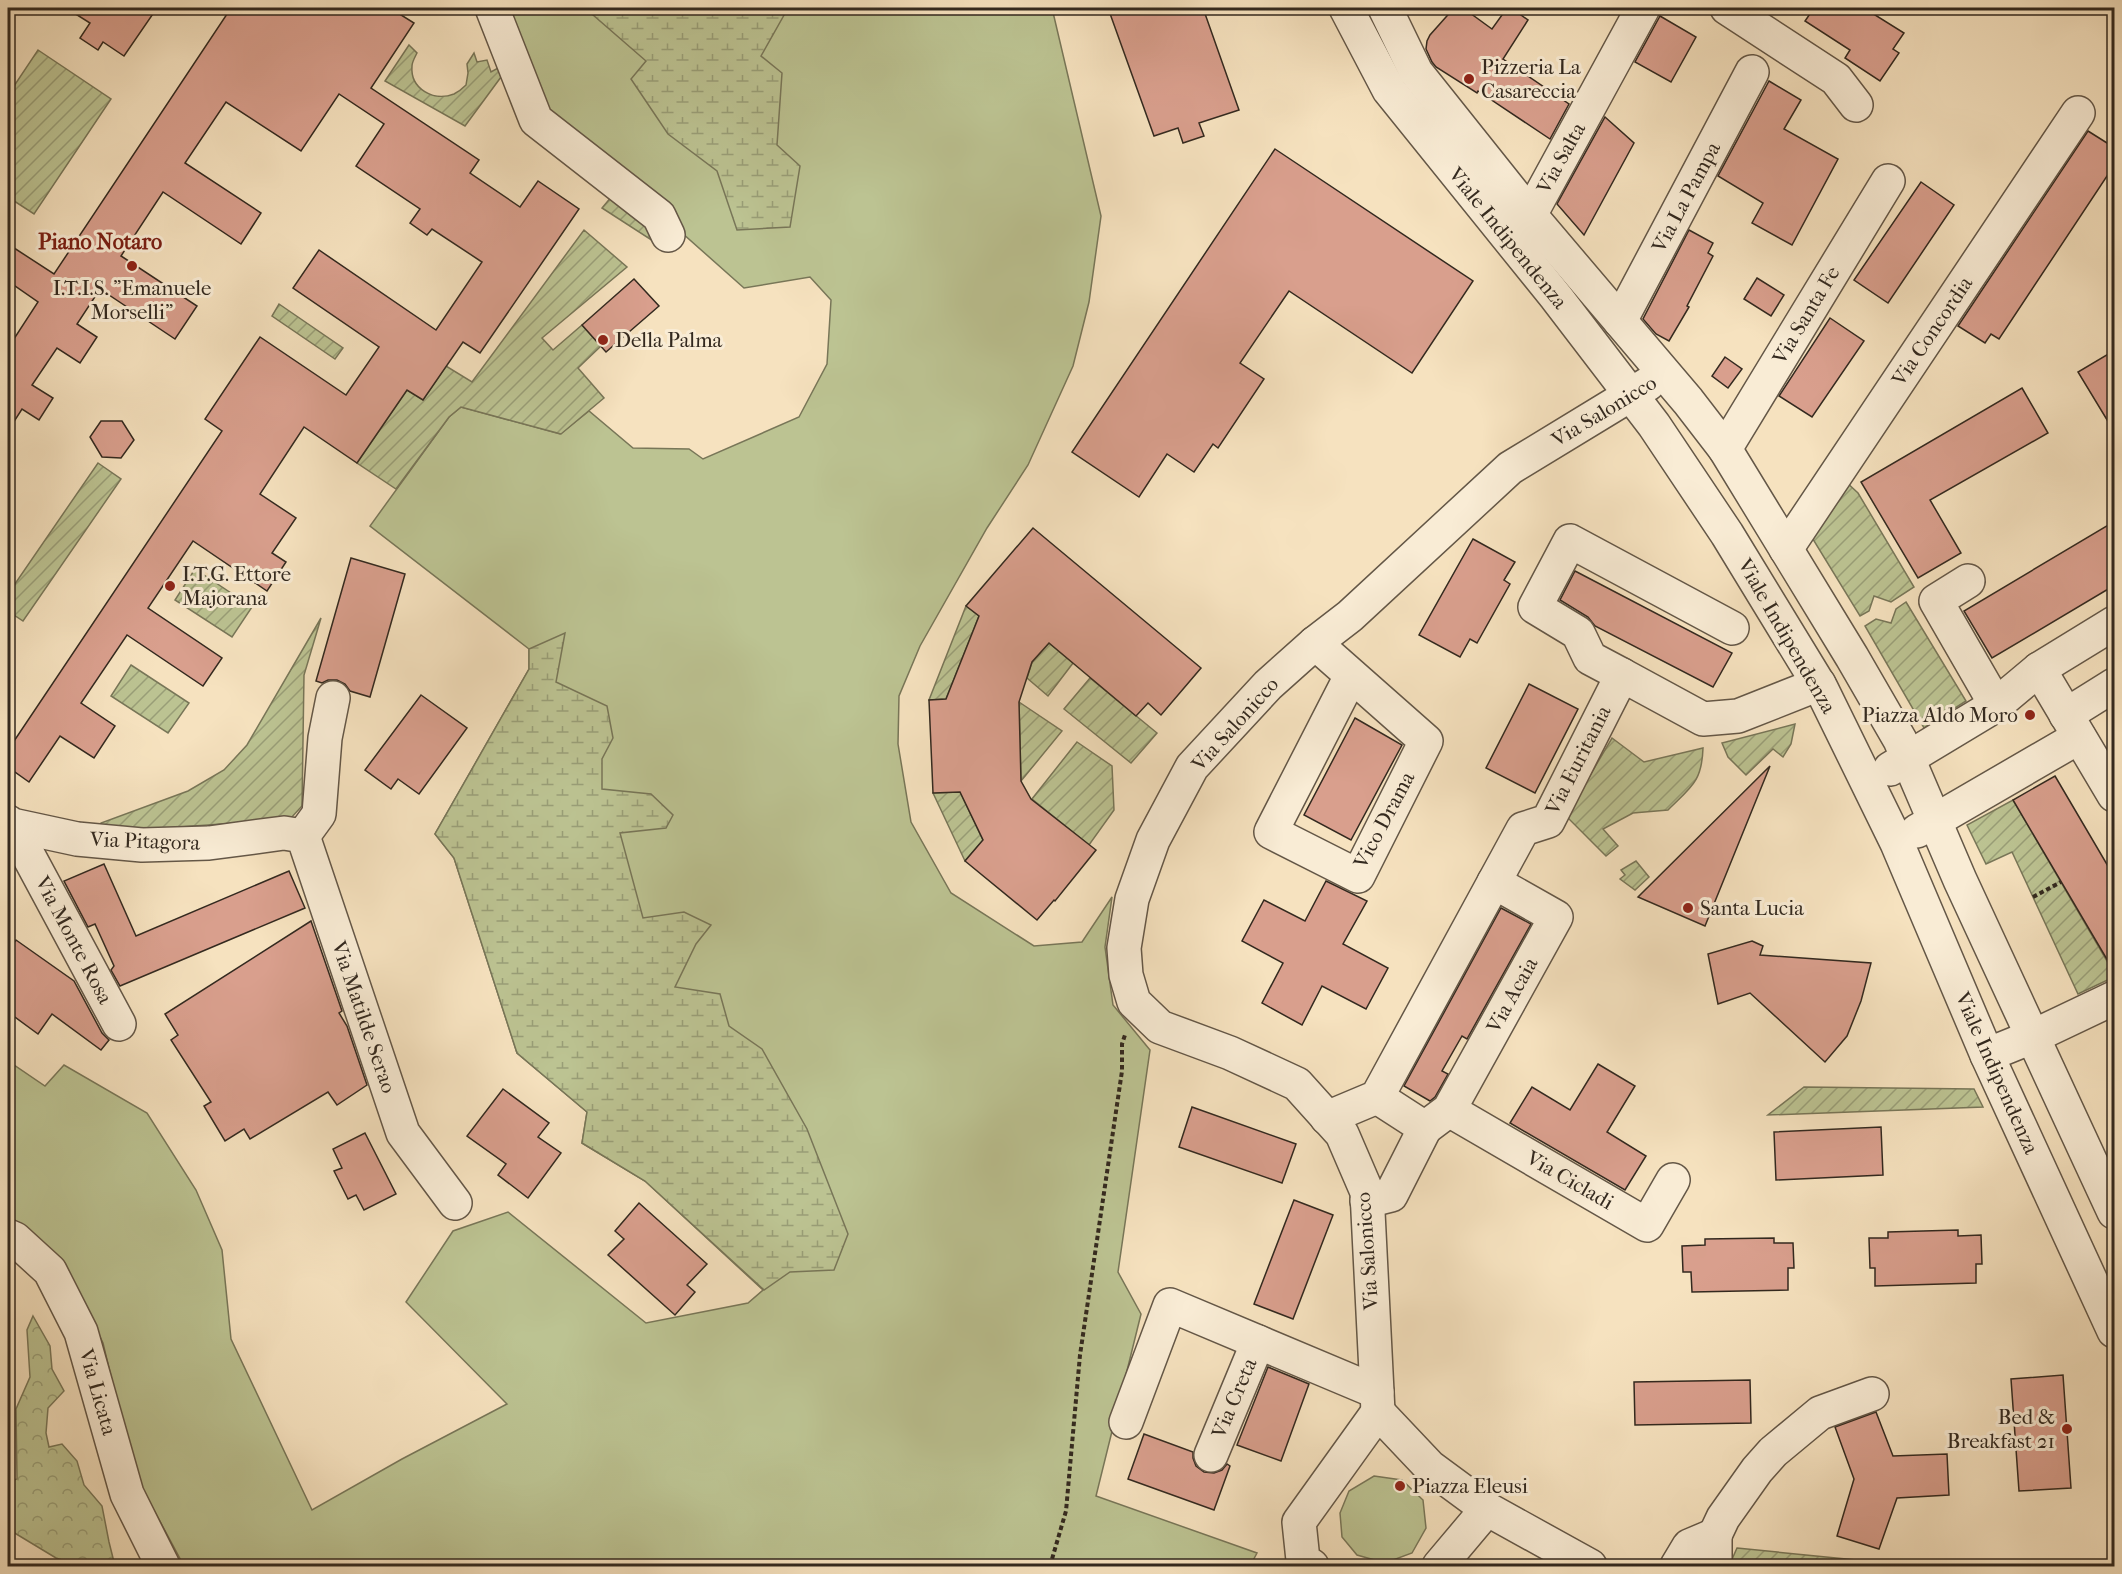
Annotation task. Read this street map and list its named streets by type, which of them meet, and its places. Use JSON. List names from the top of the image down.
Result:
{
  "streets": {
    "street": [
      "Via Salta",
      "Via La Pampa",
      "Viale Indipendenza",
      "Via Santa Fe",
      "Via Concordia",
      "Via Salonicco",
      "Via Euritania",
      "Vico Drama",
      "Via Pitagora",
      "Via Monte Rosa",
      "Via Acaia",
      "Via Matilde Serao",
      "Via Cicladi",
      "Via Licata",
      "Via Creta"
    ]
  },
  "crossings": [
    ["Via Salta", "Viale Indipendenza"],
    ["Via La Pampa", "Viale Indipendenza"],
    ["Viale Indipendenza", "Via Santa Fe"],
    ["Viale Indipendenza", "Via Concordia"],
    ["Viale Indipendenza", "Via Salonicco"],
    ["Via Salonicco", "Vico Drama"],
    ["Via Salonicco", "Via Acaia"],
    ["Via Euritania", "Via Acaia"],
    ["Via Pitagora", "Via Monte Rosa"],
    ["Via Pitagora", "Via Matilde Serao"],
    ["Via Acaia", "Via Cicladi"]
  ],
  "districts": ["Piano Notaro"],
  "places": [
    "Pizzeria La Casareccia",
    "I.T.I.S. \"Emanuele Morselli\"",
    "Della Palma",
    "I.T.G. Ettore Majorana",
    "Piazza Aldo Moro",
    "Santa Lucia",
    "Bed & Breakfast 21",
    "Piazza Eleusi"
  ]
}
